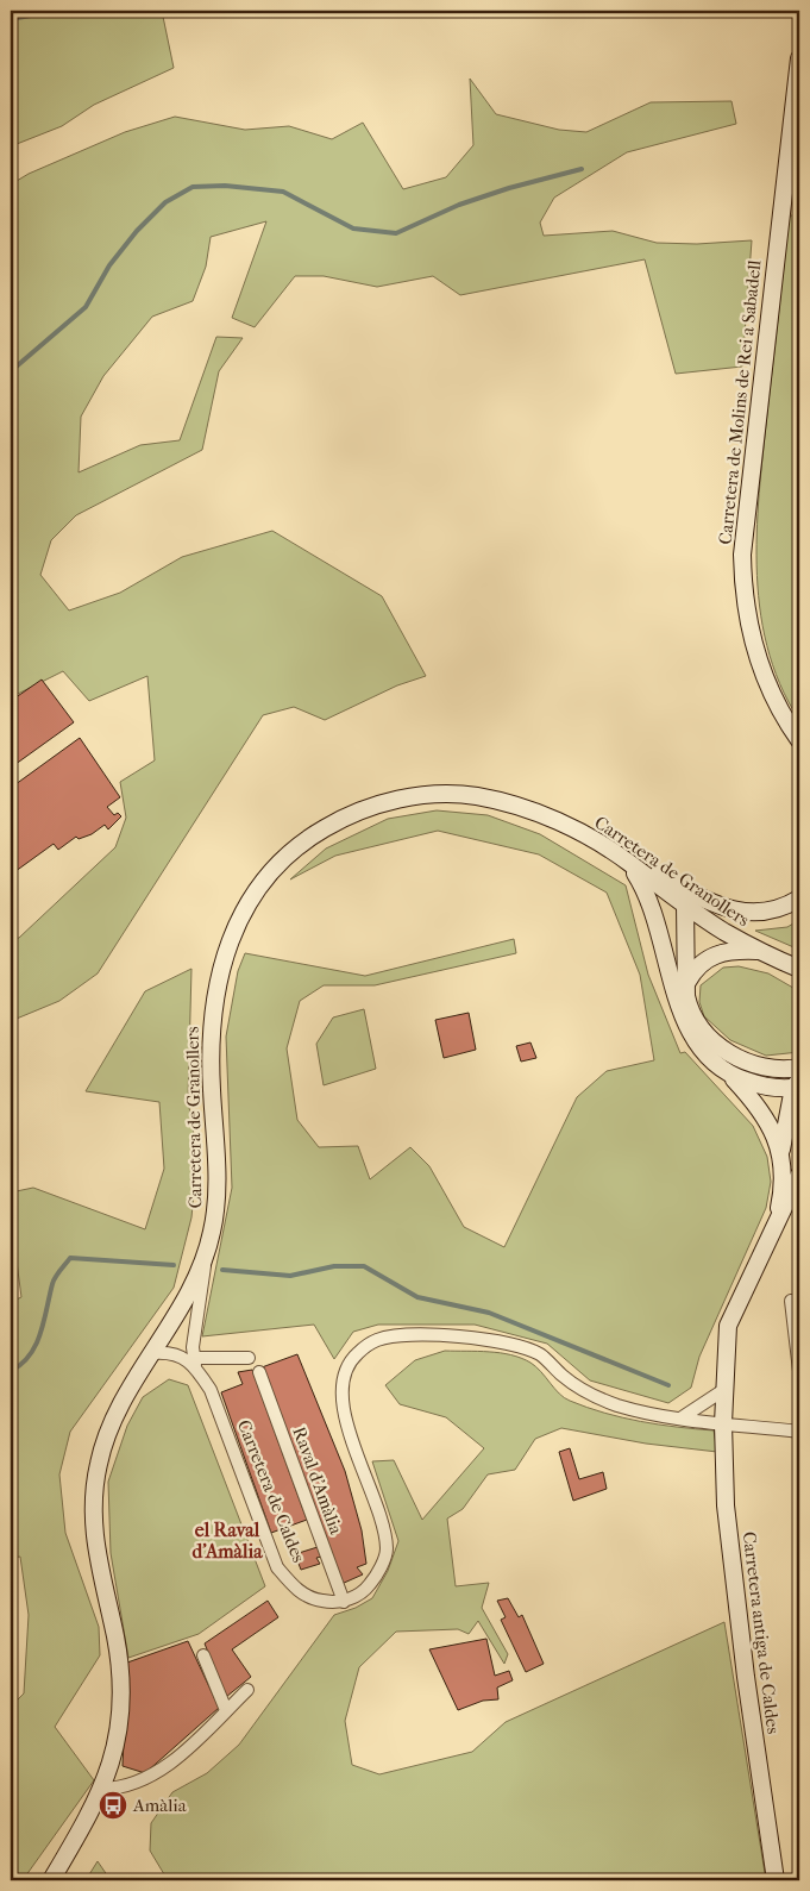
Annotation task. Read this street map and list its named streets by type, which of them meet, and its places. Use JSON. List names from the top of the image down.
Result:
{
  "streets": {
    "main road": ["Carretera de Molins de Rei a Sabadell", "Carretera de Granollers", "Carretera antiga de Caldes"],
    "street": ["Raval d'Amàlia", "Carretera de Caldes"]
  },
  "crossings": [
    ["Raval d'Amàlia", "Carretera de Caldes"]
  ],
  "districts": ["el Raval d'Amàlia"],
  "places": {
    "bus stop": ["Amàlia"]
  }
}
